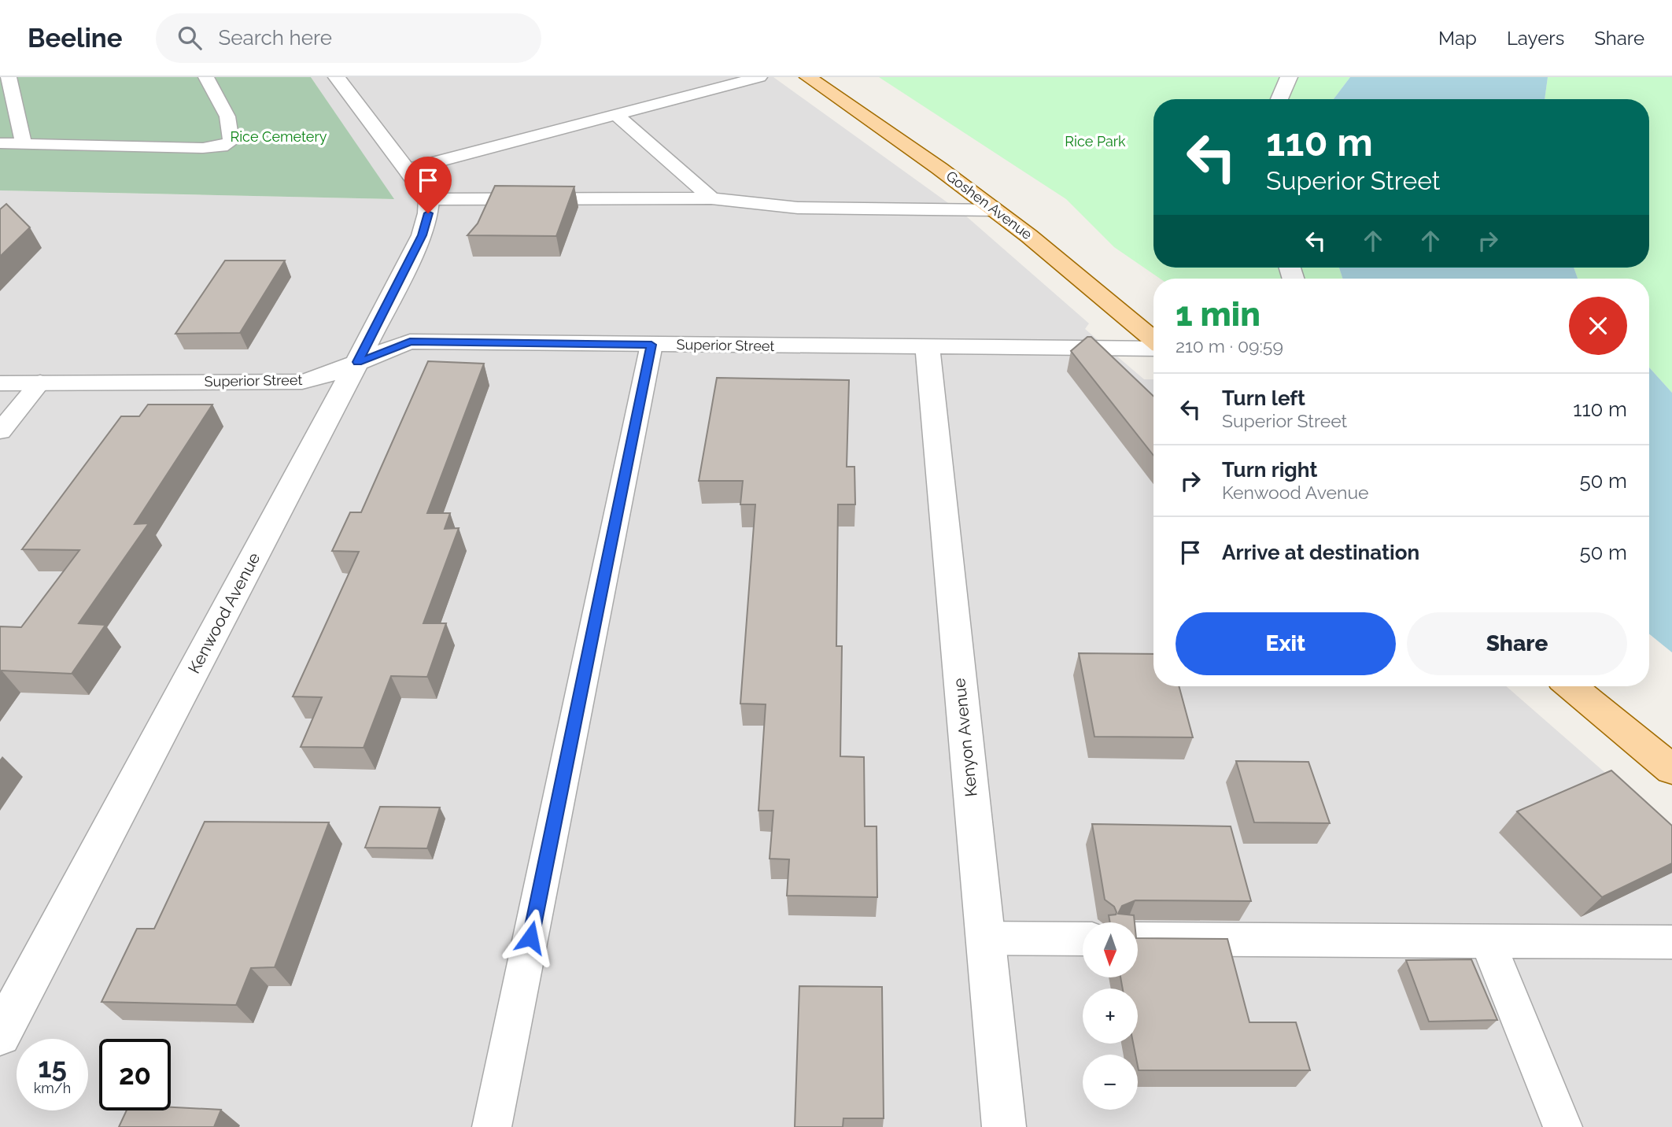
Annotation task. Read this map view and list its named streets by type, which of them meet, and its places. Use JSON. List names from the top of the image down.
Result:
{
  "streets": {
    "main road": ["Goshen Avenue"],
    "street": ["Superior Street", "Kenwood Avenue", "Kenyon Avenue"]
  },
  "crossings": [
    ["Superior Street", "Kenwood Avenue"],
    ["Superior Street", "Kenyon Avenue"]
  ],
  "parks": ["Rice Cemetery", "Rice Park"],
  "north": "bottom",
  "page": {
    "header": "Beeline",
    "search": "Search here",
    "nav": ["Map", "Layers", "Share"],
    "turn": ["110 m", "Superior Street"],
    "heading": ["1 min", "210 m · 09:59"],
    "list": [
      {
        "name": "Turn left",
        "note": "Superior Street",
        "value": "110 m"
      },
      {
        "name": "Turn right",
        "note": "Kenwood Avenue",
        "value": "50 m"
      },
      {
        "name": "Arrive at destination",
        "value": "50 m"
      }
    ],
    "buttons": ["Exit", "Share"],
    "map_buttons": ["+", "−"],
    "speed": "15 km/h",
    "limit": "20"
  }
}
